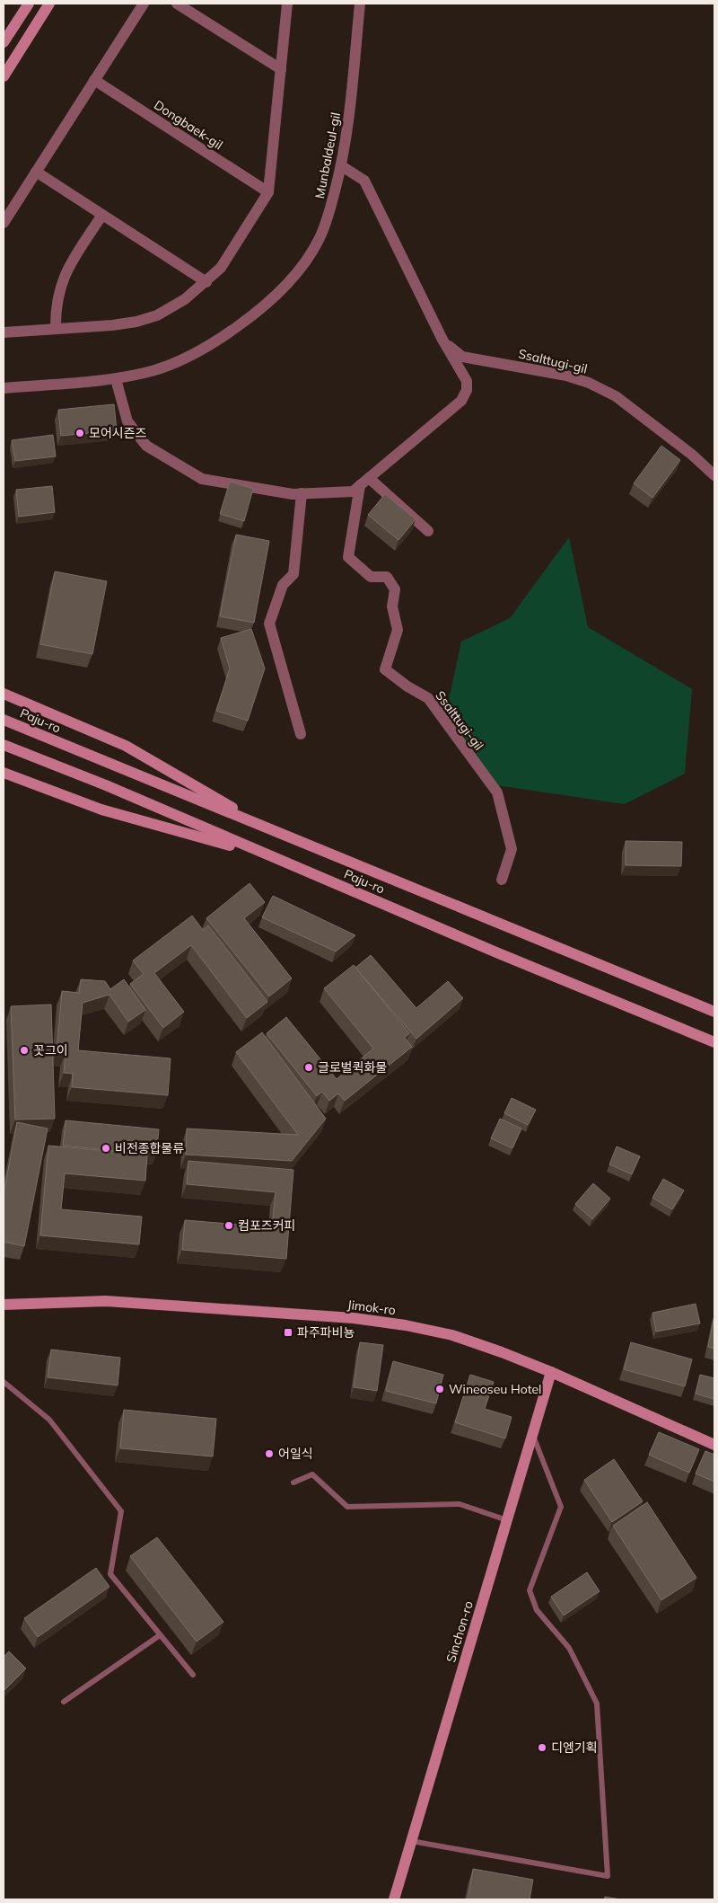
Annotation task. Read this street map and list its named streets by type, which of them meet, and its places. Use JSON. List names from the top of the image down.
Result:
{
  "streets": {
    "main road": ["Paju-ro", "Jimok-ro", "Sinchon-ro"],
    "street": ["Dongbaek-gil", "Munbaldeul-gil", "Ssalttugi-gil"]
  },
  "crossings": [
    ["Munbaldeul-gil", "Ssalttugi-gil"],
    ["Jimok-ro", "Sinchon-ro"]
  ],
  "places": {
    "other": [
      "모어시즌즈",
      "꼿그이",
      "글로벌퀵화물",
      "비전종합물류",
      "컴포즈커피",
      "Wineoseu Hotel",
      "어일식",
      "디엠기획"
    ],
    "transit": ["파주파비뇽"]
  }
}
